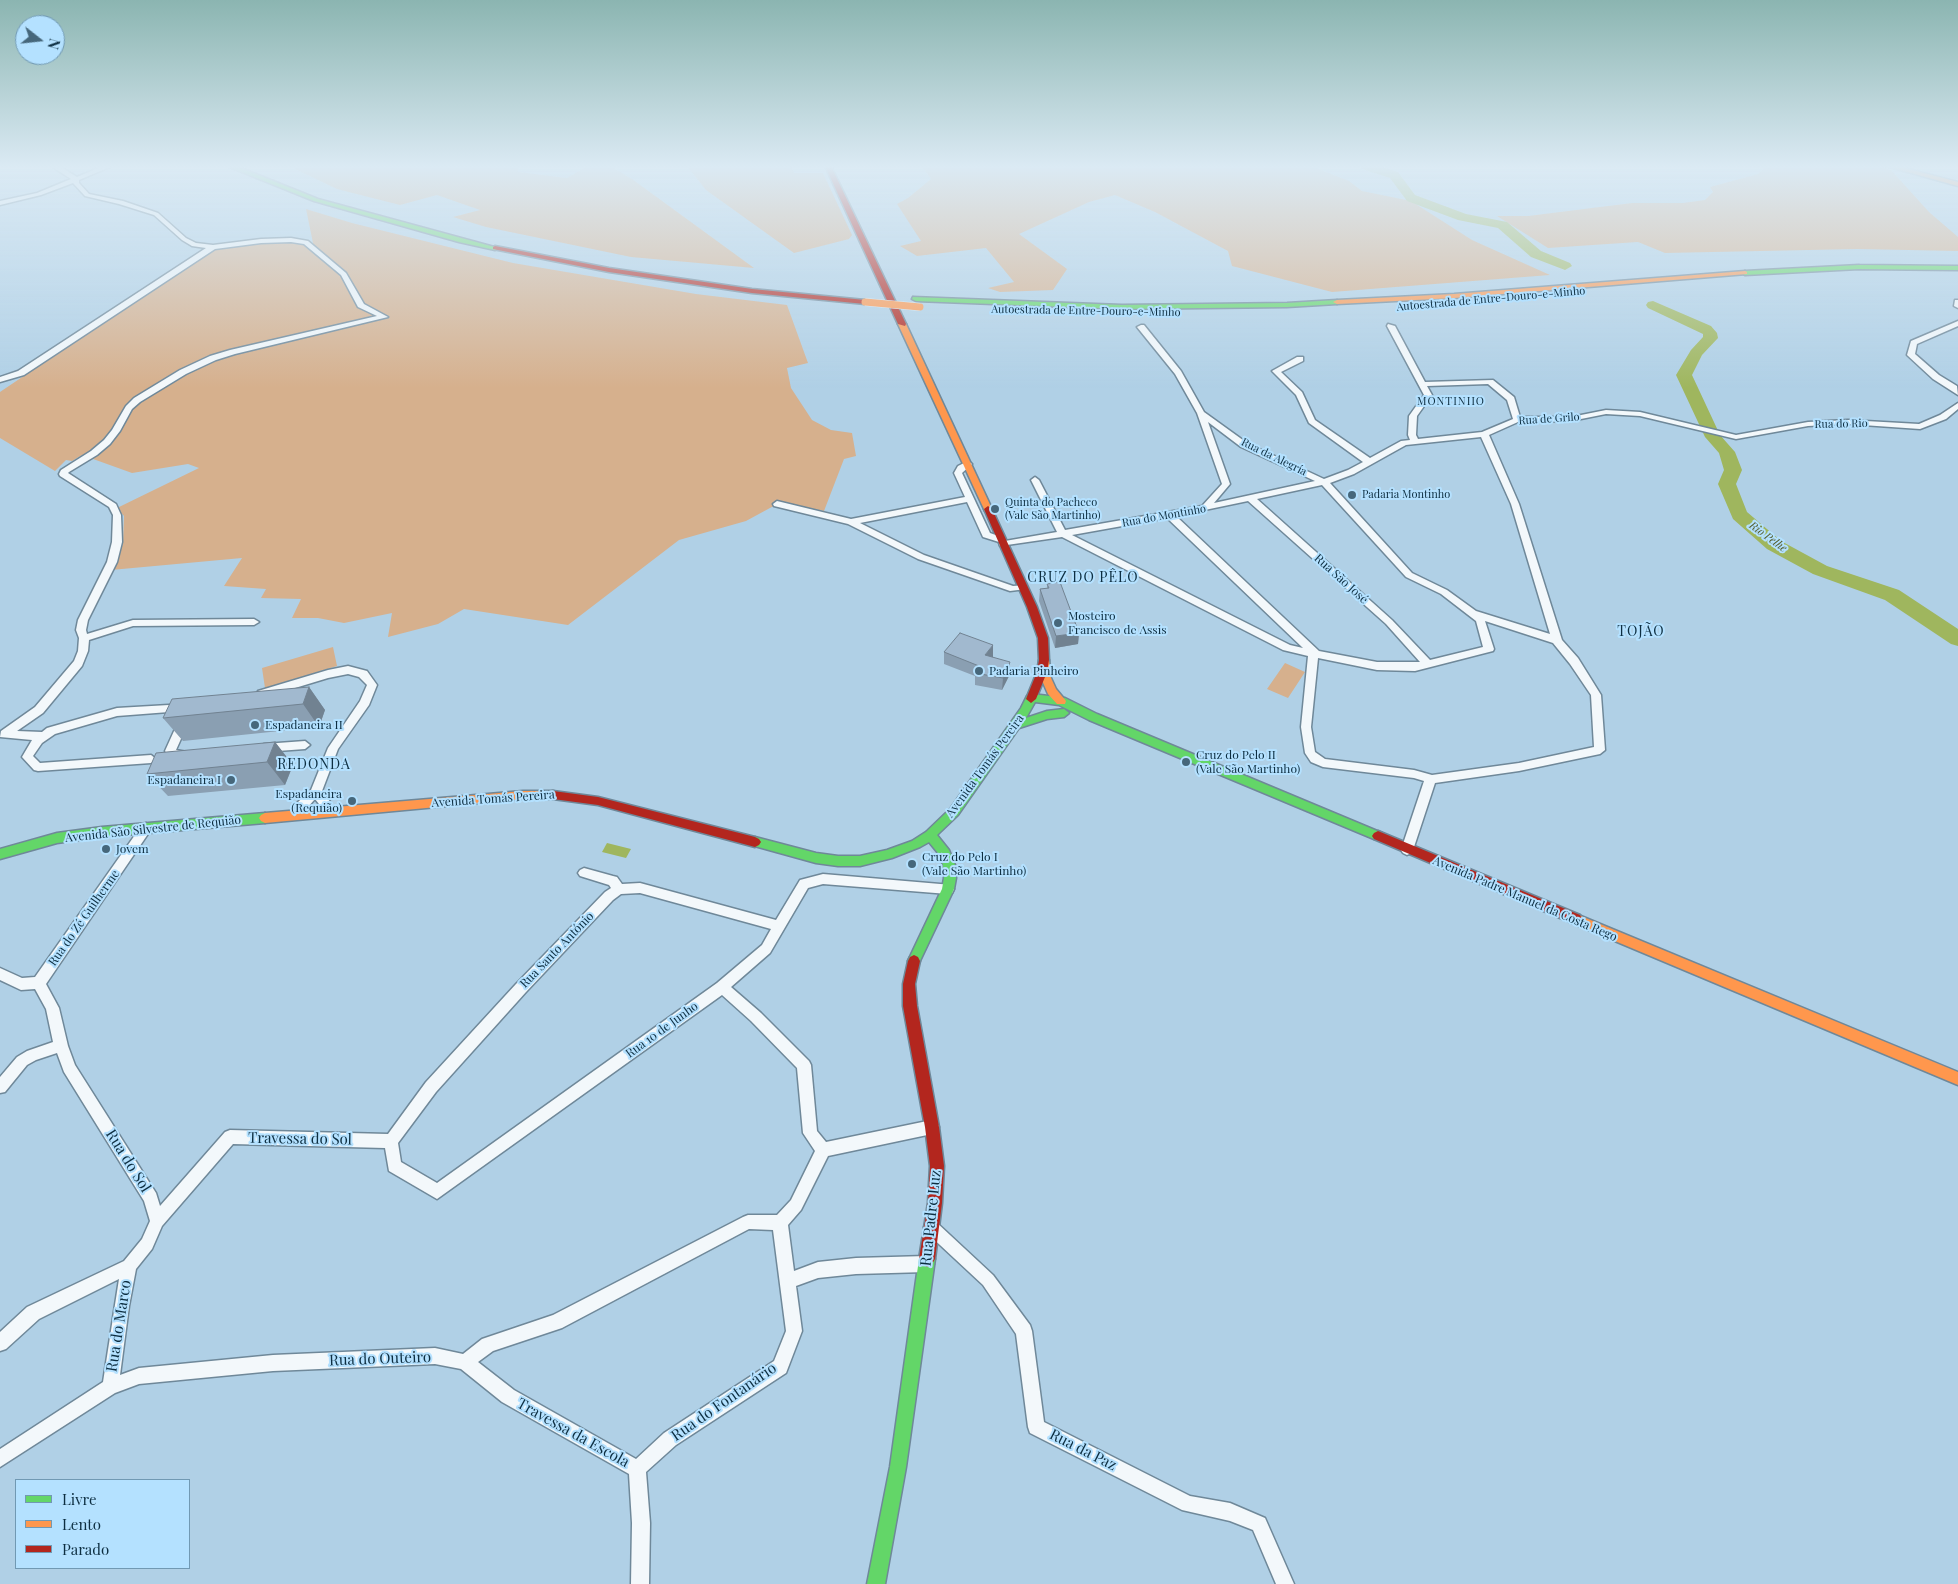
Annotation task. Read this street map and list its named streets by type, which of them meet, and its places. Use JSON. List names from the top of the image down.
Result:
{
  "streets": {
    "main road": [
      "Autoestrada de Entre-Douro-e-Minho",
      "Avenida Tomás Pereira",
      "Avenida São Silvestre de Requião",
      "Avenida Padre Manuel da Costa Rego",
      "Rua Padre Luz"
    ],
    "street": [
      "Rua de Grilo",
      "Rua do Rio",
      "Rua da Alegría",
      "Rua do Montinho",
      "Rua São José",
      "Rua do Zé Guilherme",
      "Rua Santo António",
      "Rua 10 de Junho",
      "Travessa do Sol",
      "Rua do Sol",
      "Rua do Marco",
      "Rua do Outeiro",
      "Rua do Fontanário",
      "Travessa da Escola",
      "Rua da Paz"
    ]
  },
  "crossings": [
    ["Rua de Grilo", "Rua do Rio"],
    ["Rua de Grilo", "Rua da Alegría"],
    ["Rua de Grilo", "Rua do Montinho"],
    ["Rua da Alegría", "Rua do Montinho"],
    ["Rua do Montinho", "Rua São José"],
    ["Rua do Montinho", "Avenida Tomás Pereira"],
    ["Avenida Tomás Pereira", "Avenida São Silvestre de Requião"],
    ["Avenida Tomás Pereira", "Avenida Padre Manuel da Costa Rego"],
    ["Avenida Tomás Pereira", "Rua Padre Luz"],
    ["Avenida São Silvestre de Requião", "Rua do Zé Guilherme"],
    ["Rua do Zé Guilherme", "Rua do Sol"],
    ["Rua Santo António", "Rua 10 de Junho"],
    ["Rua Santo António", "Travessa do Sol"],
    ["Rua 10 de Junho", "Travessa do Sol"],
    ["Rua 10 de Junho", "Rua Padre Luz"],
    ["Travessa do Sol", "Rua do Sol"],
    ["Rua Padre Luz", "Rua da Paz"],
    ["Rua do Marco", "Rua do Outeiro"],
    ["Rua do Outeiro", "Travessa da Escola"],
    ["Rua do Fontanário", "Travessa da Escola"]
  ],
  "districts": [
    "MONTINHO",
    "CRUZ DO PÊLO",
    "TOJÃO",
    "REDONDA"
  ],
  "water": ["Rio Pelhe"],
  "places": [
    "Padaria Montinho",
    "Quinta do Pacheco (Vale São Martinho)",
    "Mosteiro Francisco de Assis",
    "Padaria Pinheiro",
    "Espadaneira II",
    "Cruz do Pelo II (Vale São Martinho)",
    "Espadaneira I",
    "Espadaneira (Requião)",
    "Jovem",
    "Cruz do Pelo I (Vale São Martinho)"
  ],
  "legend": ["Livre", "Lento", "Parado"],
  "north": "right"
}
